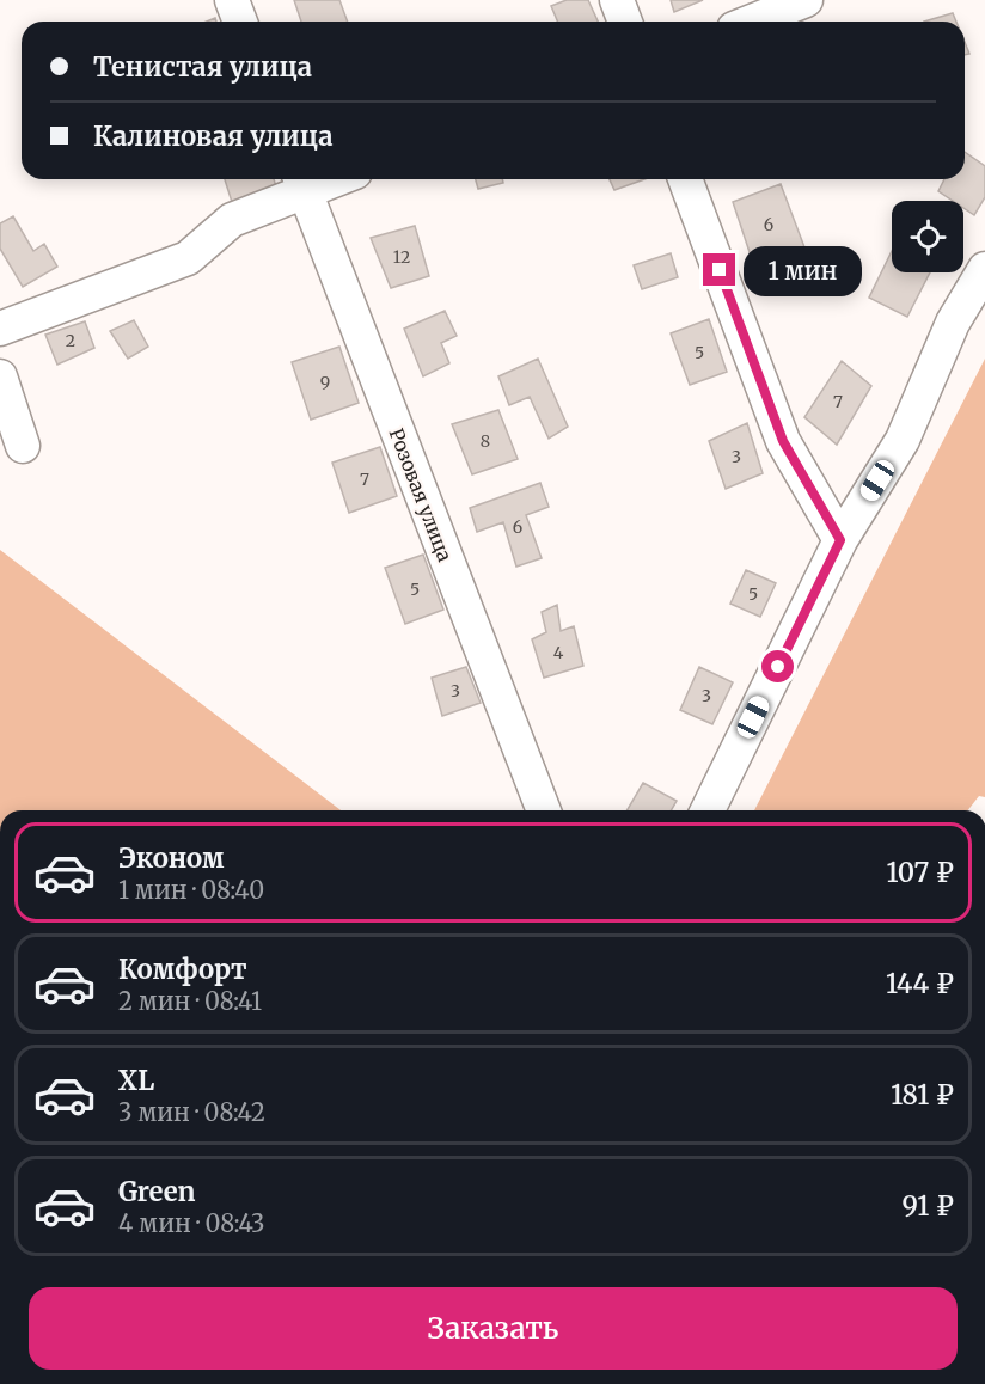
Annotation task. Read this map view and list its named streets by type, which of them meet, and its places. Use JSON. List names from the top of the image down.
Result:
{
  "streets": {
    "street": ["Розовая улица"]
  },
  "house_numbers": [
    "6",
    "12",
    "2",
    "5",
    "9",
    "7",
    "8",
    "3",
    "7",
    "6",
    "5",
    "5",
    "4",
    "3",
    "3"
  ],
  "page": {
    "banner": ["Тенистая улица", "Калиновая улица"],
    "bubble": "1 мин",
    "list": [
      {
        "name": "Эконом",
        "note": "1 мин · 08:40",
        "value": "107 ₽"
      },
      {
        "name": "Комфорт",
        "note": "2 мин · 08:41",
        "value": "144 ₽"
      },
      {
        "name": "XL",
        "note": "3 мин · 08:42",
        "value": "181 ₽"
      },
      {
        "name": "Green",
        "note": "4 мин · 08:43",
        "value": "91 ₽"
      }
    ],
    "buttons": "Заказать"
  }
}
